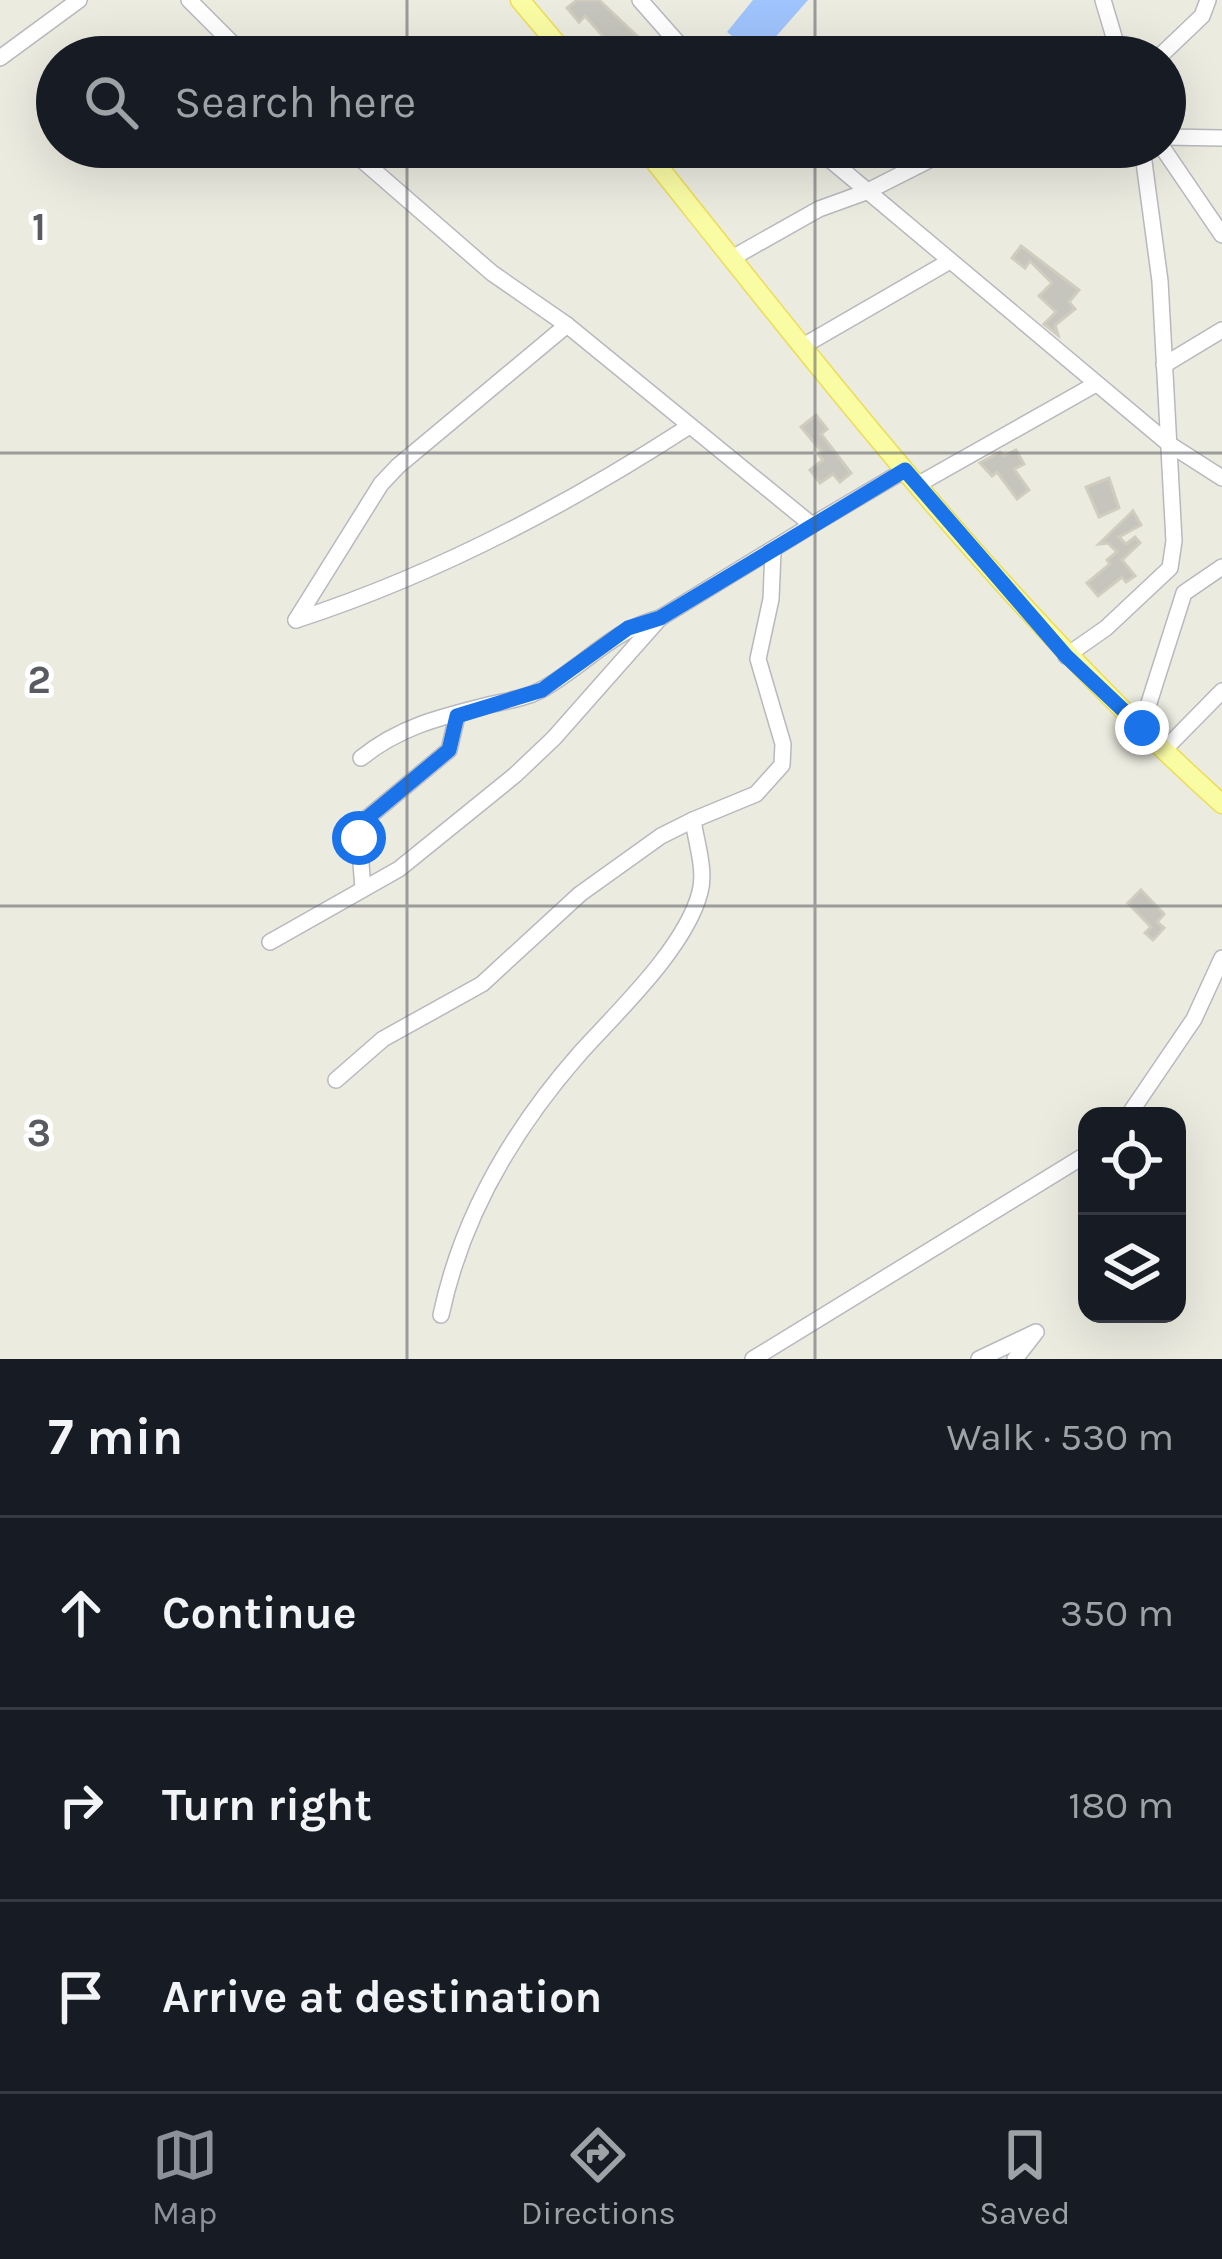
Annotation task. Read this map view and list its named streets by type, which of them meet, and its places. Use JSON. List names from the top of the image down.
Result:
{
  "page": {
    "search": "Search here",
    "heading": ["7 min", "Walk · 530 m"],
    "list": [
      ["Continue", "350 m"],
      ["Turn right", "180 m"],
      "Arrive at destination"
    ],
    "nav": ["Map", "Directions", "Saved"]
  },
  "grid": {
    "rows": ["1", "2", "3"]
  }
}
